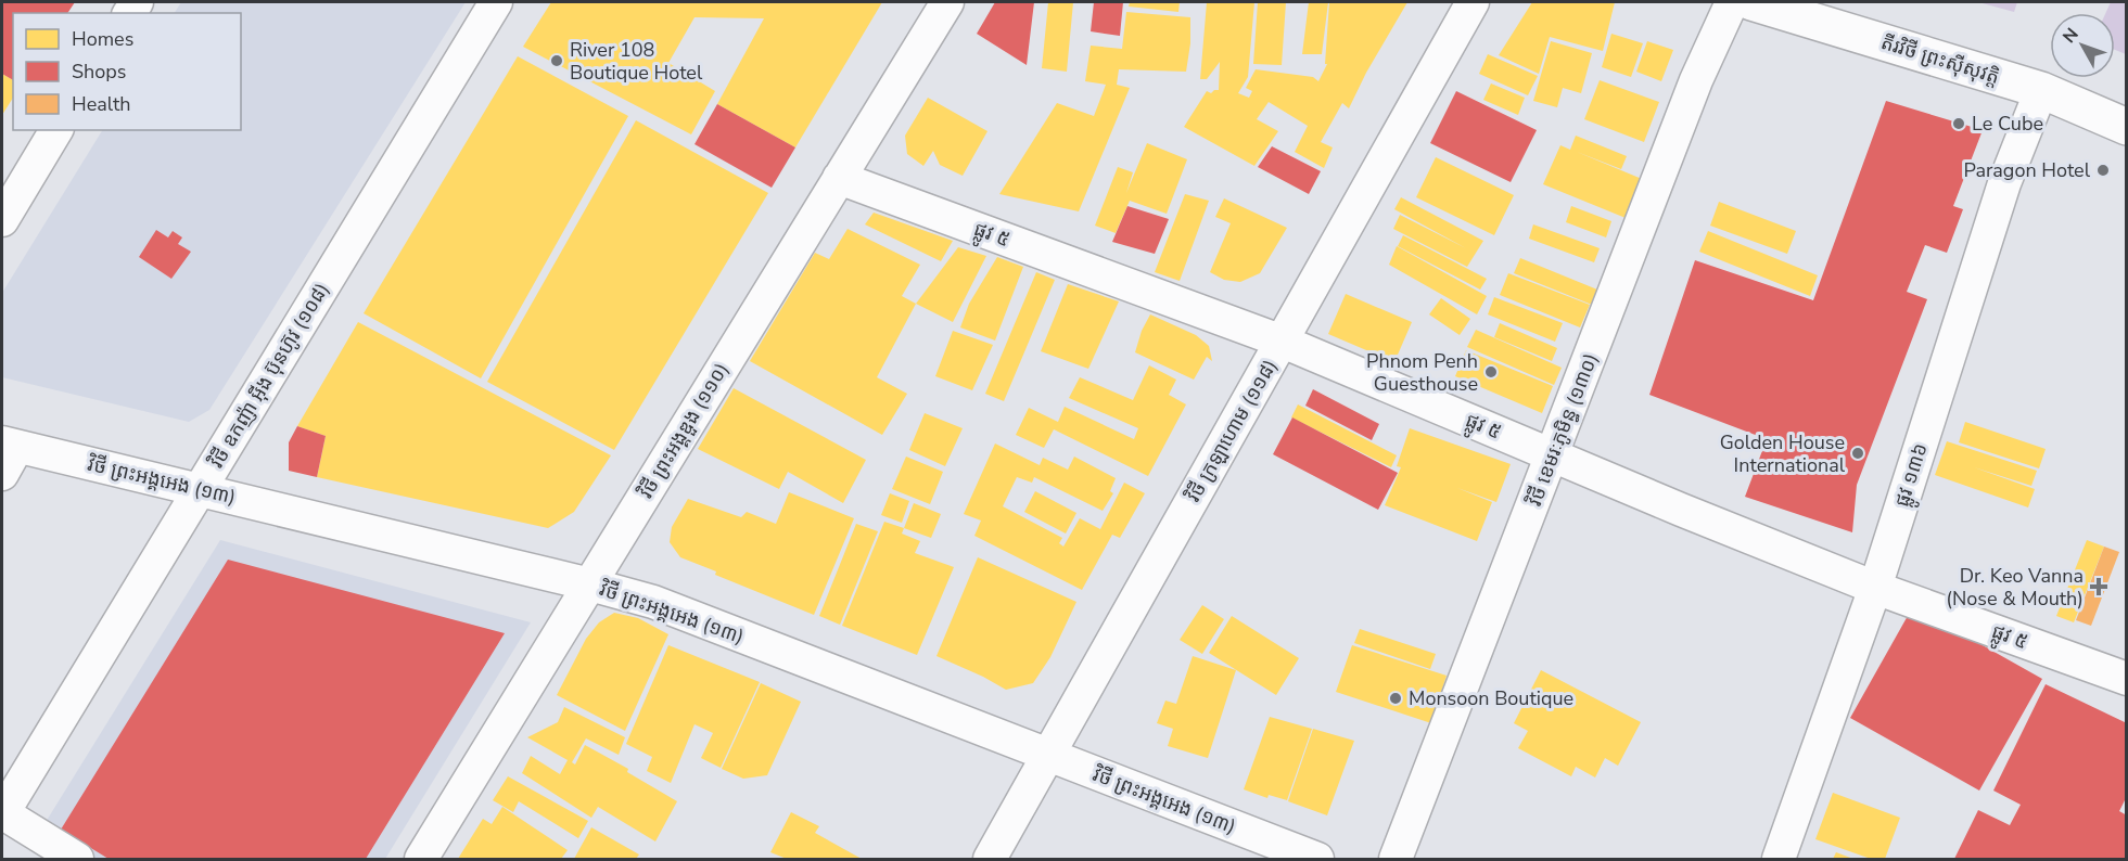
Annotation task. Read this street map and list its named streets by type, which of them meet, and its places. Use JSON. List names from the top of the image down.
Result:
{
  "streets": {
    "main road": ["តីរវិថី ព្រះស៊ីសុវត្តិ"],
    "street": [
      "ផ្លូវ ៥",
      "វិថី ឧកញ៉ា អ៊ីង ប៊ុនហ៊ូវ (១០៨)",
      "វិថី ខេមរៈភូមិន្ធ (១៣០)",
      "វិថី ព្រះអង្គឌួង (១១០)",
      "វិថី ក្រឡាហោម (១១៨)",
      "ផ្លូវ ១៣៦",
      "វិថី ព្រះអង្គអេង (១៣)"
    ]
  },
  "crossings": [
    ["តីរវិថី ព្រះស៊ីសុវត្តិ", "ផ្លូវ ១៣៦"],
    ["ផ្លូវ ៥", "វិថី ខេមរៈភូមិន្ធ (១៣០)"],
    ["ផ្លូវ ៥", "វិថី ព្រះអង្គឌួង (១១០)"],
    ["ផ្លូវ ៥", "វិថី ក្រឡាហោម (១១៨)"],
    ["ផ្លូវ ៥", "ផ្លូវ ១៣៦"],
    ["វិថី ឧកញ៉ា អ៊ីង ប៊ុនហ៊ូវ (១០៨)", "វិថី ព្រះអង្គអេង (១៣)"],
    ["វិថី ព្រះអង្គឌួង (១១០)", "វិថី ព្រះអង្គអេង (១៣)"],
    ["វិថី ក្រឡាហោម (១១៨)", "វិថី ព្រះអង្គអេង (១៣)"]
  ],
  "places": {
    "other": [
      "River 108 Boutique Hotel",
      "Le Cube",
      "Paragon Hotel",
      "Phnom Penh Guesthouse",
      "Golden House International",
      "Monsoon Boutique"
    ],
    "health": ["Dr. Keo Vanna (Nose & Mouth)"]
  },
  "legend": ["Homes", "Shops", "Health"],
  "north": "top left"
}
